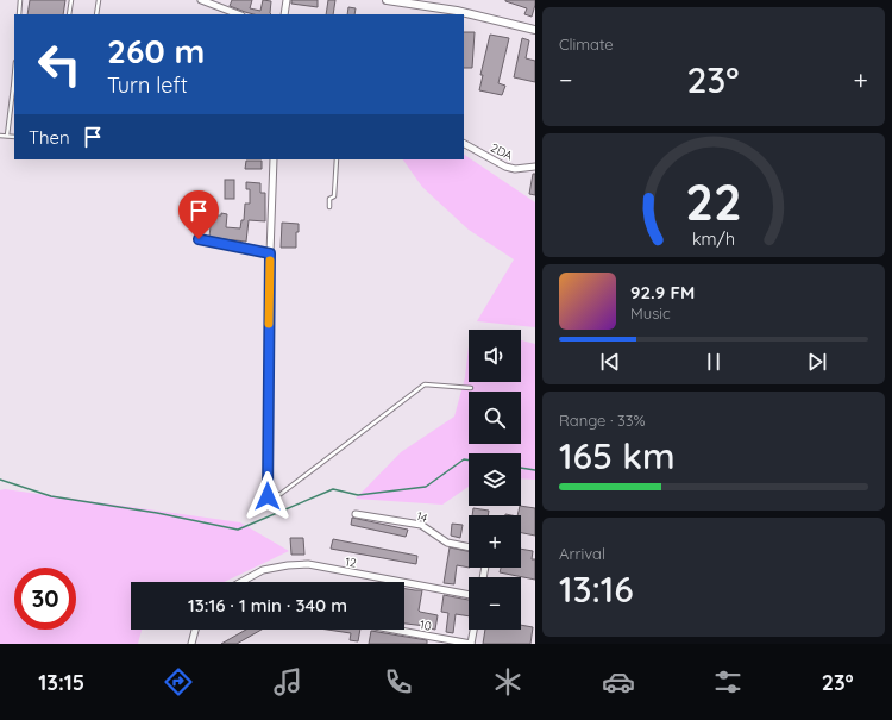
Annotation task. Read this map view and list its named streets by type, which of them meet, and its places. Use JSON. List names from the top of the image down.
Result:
{
  "streets": {
    "street": [
      "2DA",
      "14",
      "12",
      "10"
    ]
  },
  "page": {
    "tile": [
      "Climate",
      ["Range · 33%", "165 km"],
      ["Arrival", "13:16"]
    ],
    "turn": ["260 m", "Turn left"],
    "heat": ["−", "23°", "+"],
    "then": "Then",
    "song": ["92.9 FM", "Music"],
    "map_buttons": ["+", "−"],
    "limit": "30",
    "trip": "13:16 · 1 min · 340 m",
    "tabs": ["13:15", "23°"],
    "gauge": ["22", "km/h"]
  }
}
